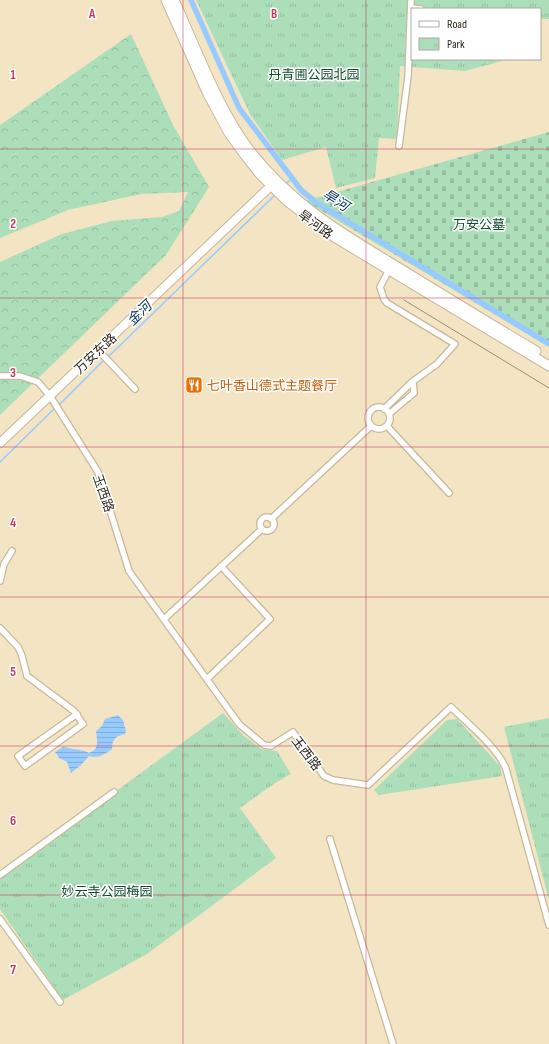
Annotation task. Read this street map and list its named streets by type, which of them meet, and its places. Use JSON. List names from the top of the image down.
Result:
{
  "streets": {
    "main road": ["旱河路"],
    "street": ["万安东路", "玉西路"]
  },
  "crossings": [
    ["旱河路", "万安东路"],
    ["万安东路", "玉西路"]
  ],
  "water": ["旱河", "金河"],
  "parks": ["丹青圃公园北园", "万安公墓", "妙云寺公园梅园"],
  "places": {
    "restaurant": ["七叶香山德式主题餐厅"]
  },
  "legend": ["Road", "Park"],
  "grid": {
    "columns": ["A", "B"],
    "rows": [
      "1",
      "2",
      "3",
      "4",
      "5",
      "6",
      "7"
    ]
  }
}
